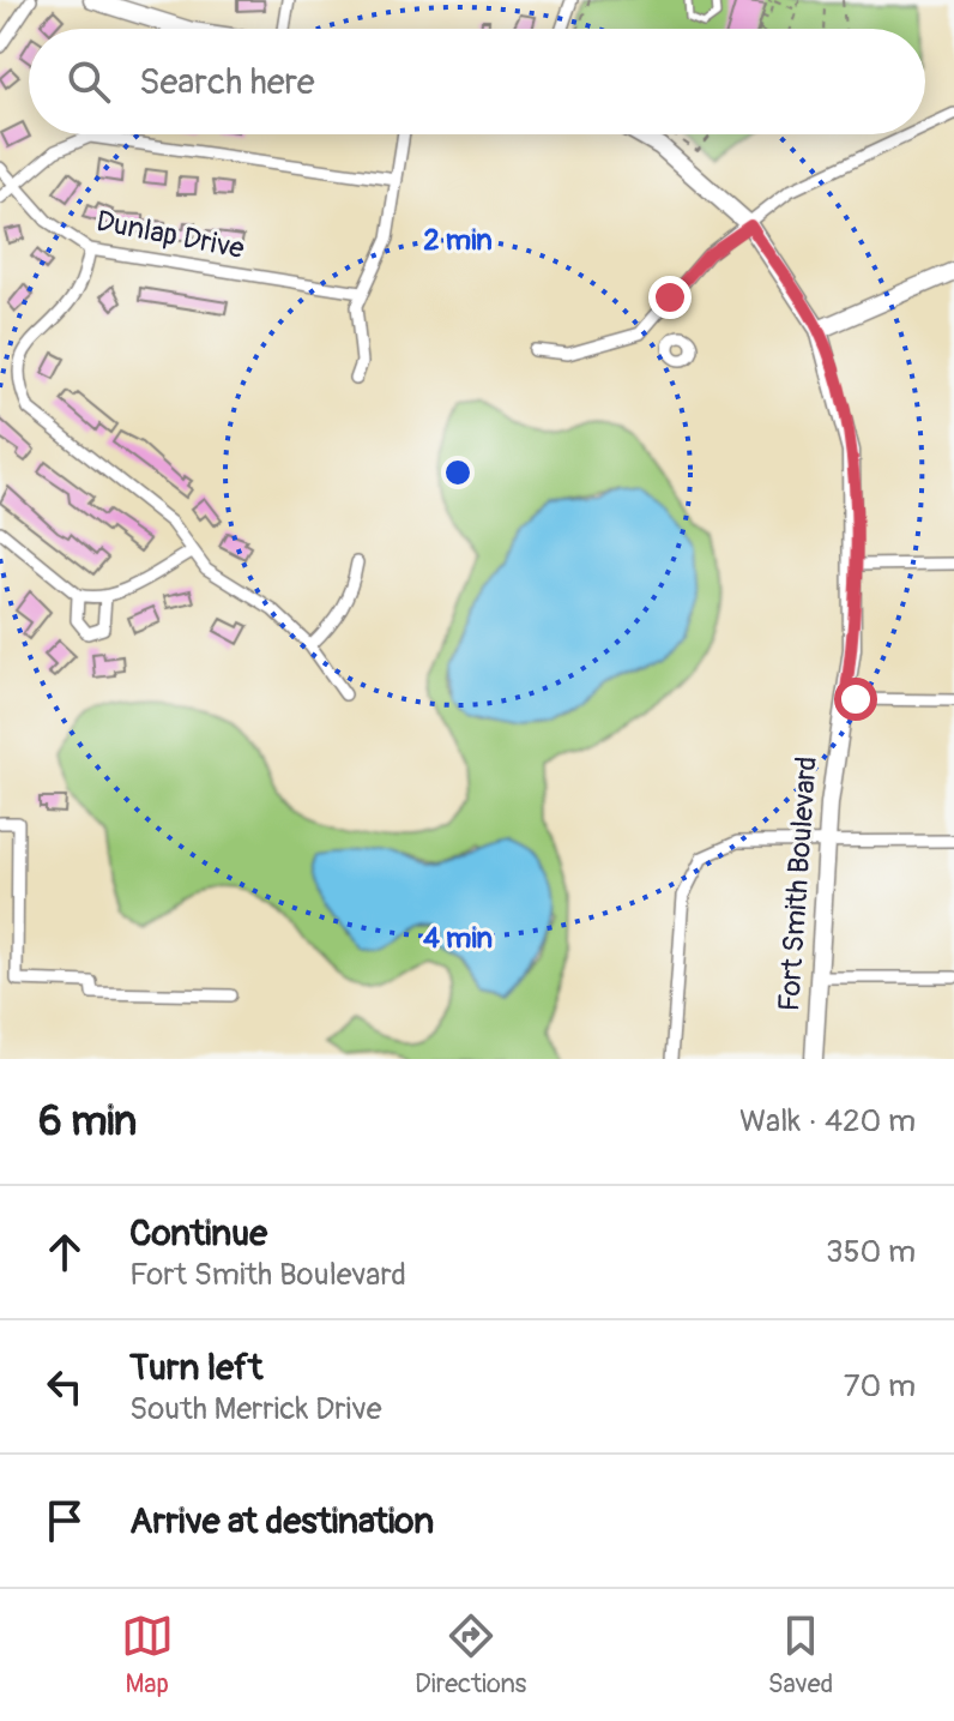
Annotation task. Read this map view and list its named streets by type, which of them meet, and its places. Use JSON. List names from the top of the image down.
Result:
{
  "streets": {
    "street": ["Dunlap Drive", "Fort Smith Boulevard"]
  },
  "page": {
    "search": "Search here",
    "heading": ["6 min", "Walk · 420 m"],
    "list": [
      ["Continue", "Fort Smith Boulevard", "350 m"],
      ["Turn left", "South Merrick Drive", "70 m"],
      "Arrive at destination"
    ],
    "nav": ["Map", "Directions", "Saved"]
  },
  "rings": ["2 min", "4 min"]
}
